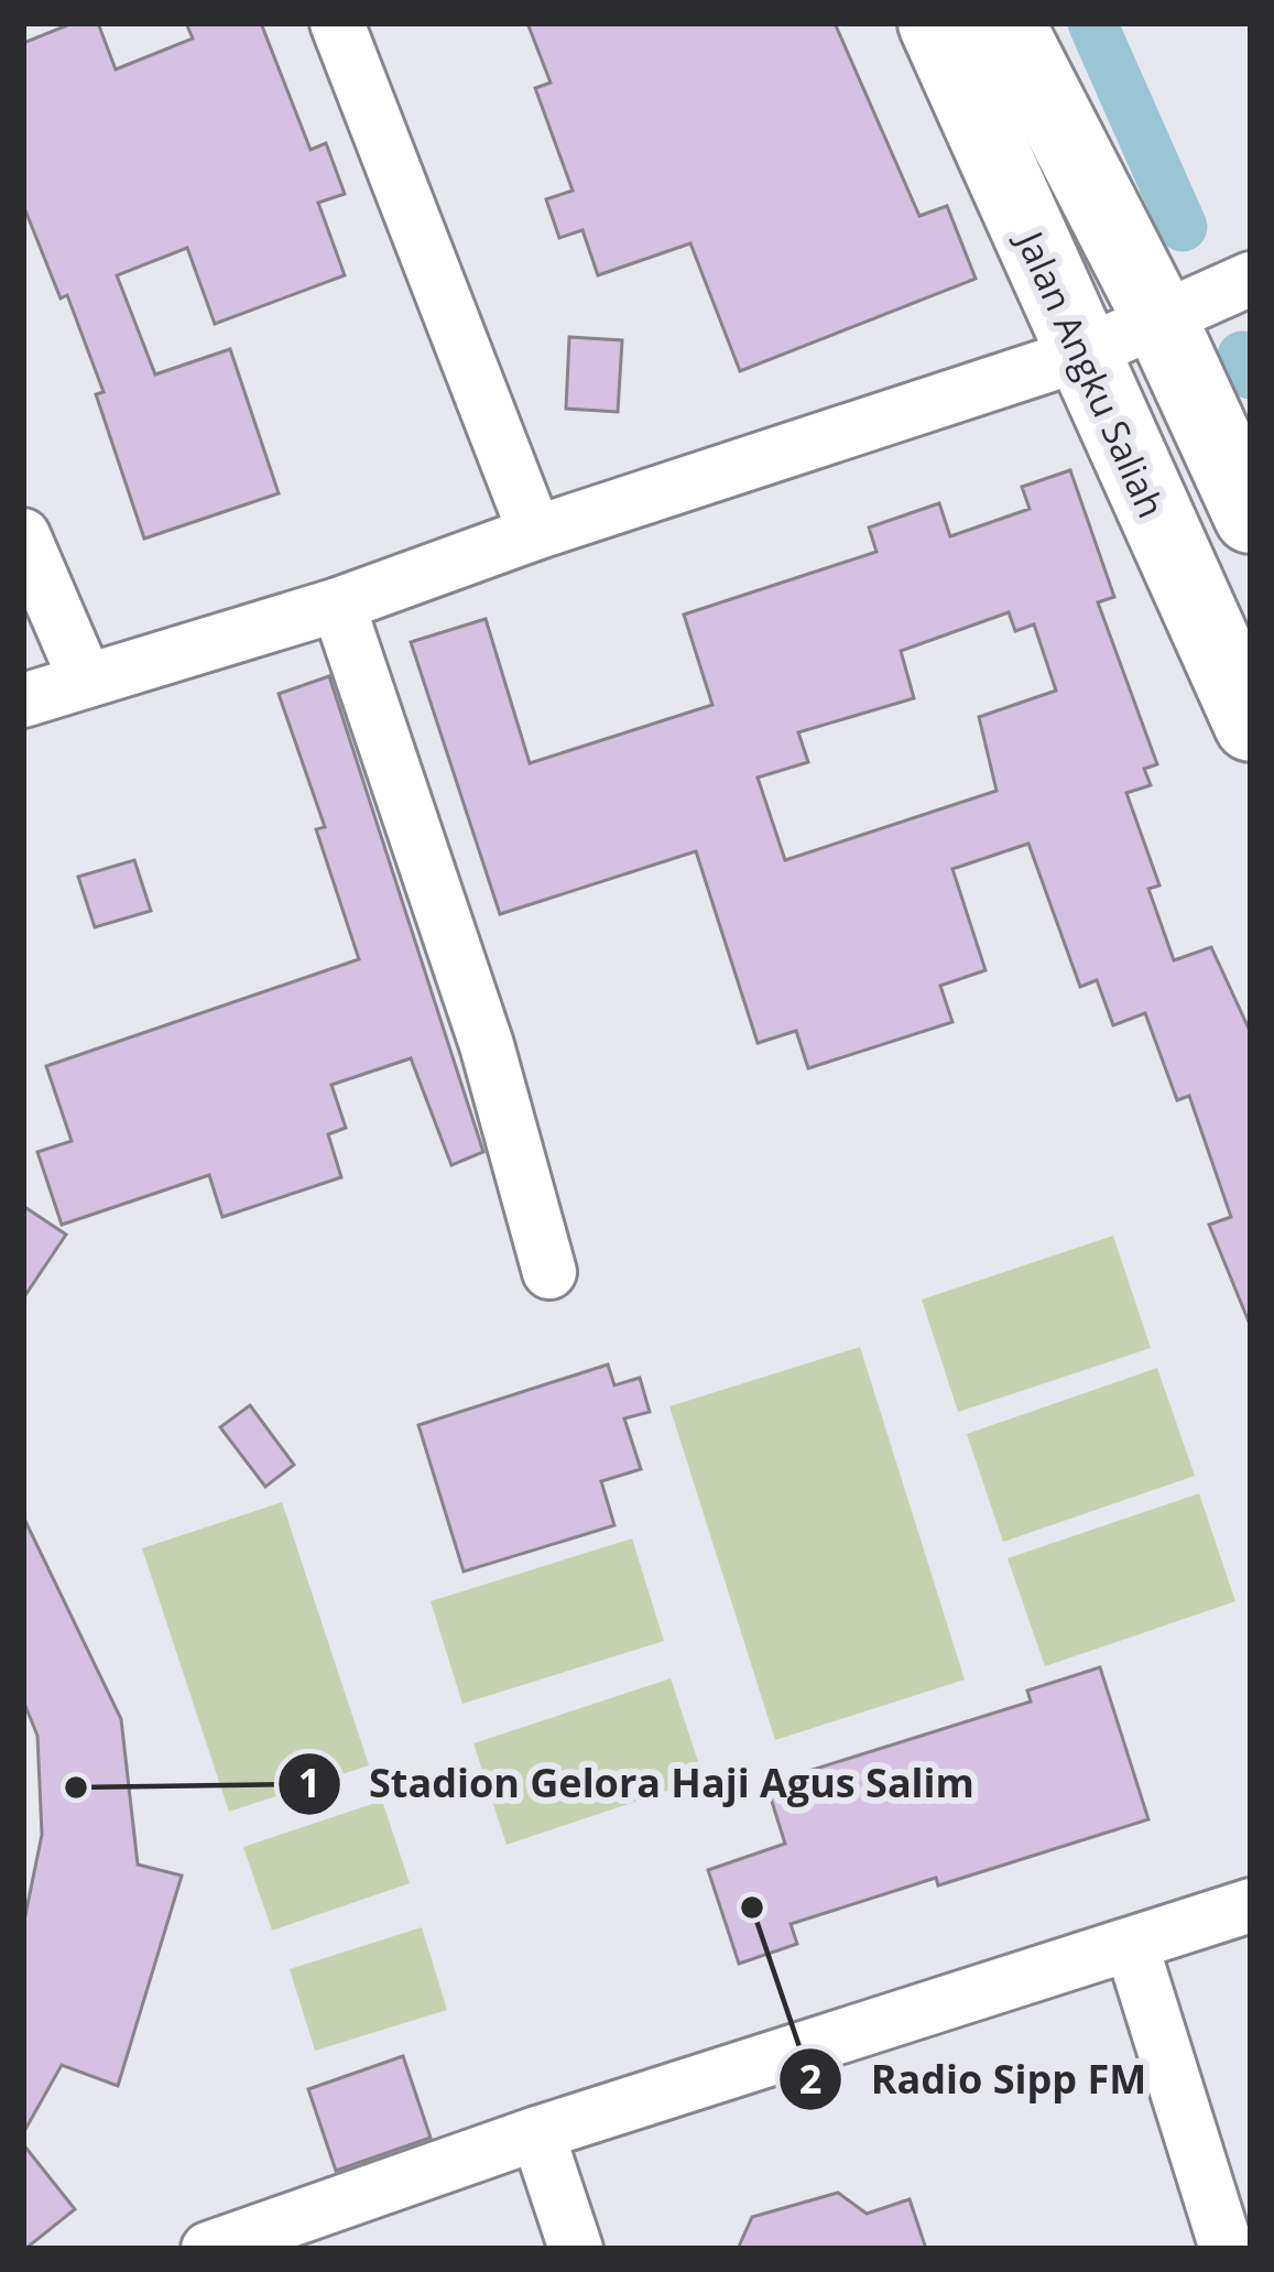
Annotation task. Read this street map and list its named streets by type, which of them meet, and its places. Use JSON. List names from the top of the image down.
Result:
{
  "streets": {
    "main road": ["Jalan Angku Saliah"]
  },
  "places": ["Stadion Gelora Haji Agus Salim", "Radio Sipp FM"]
}
